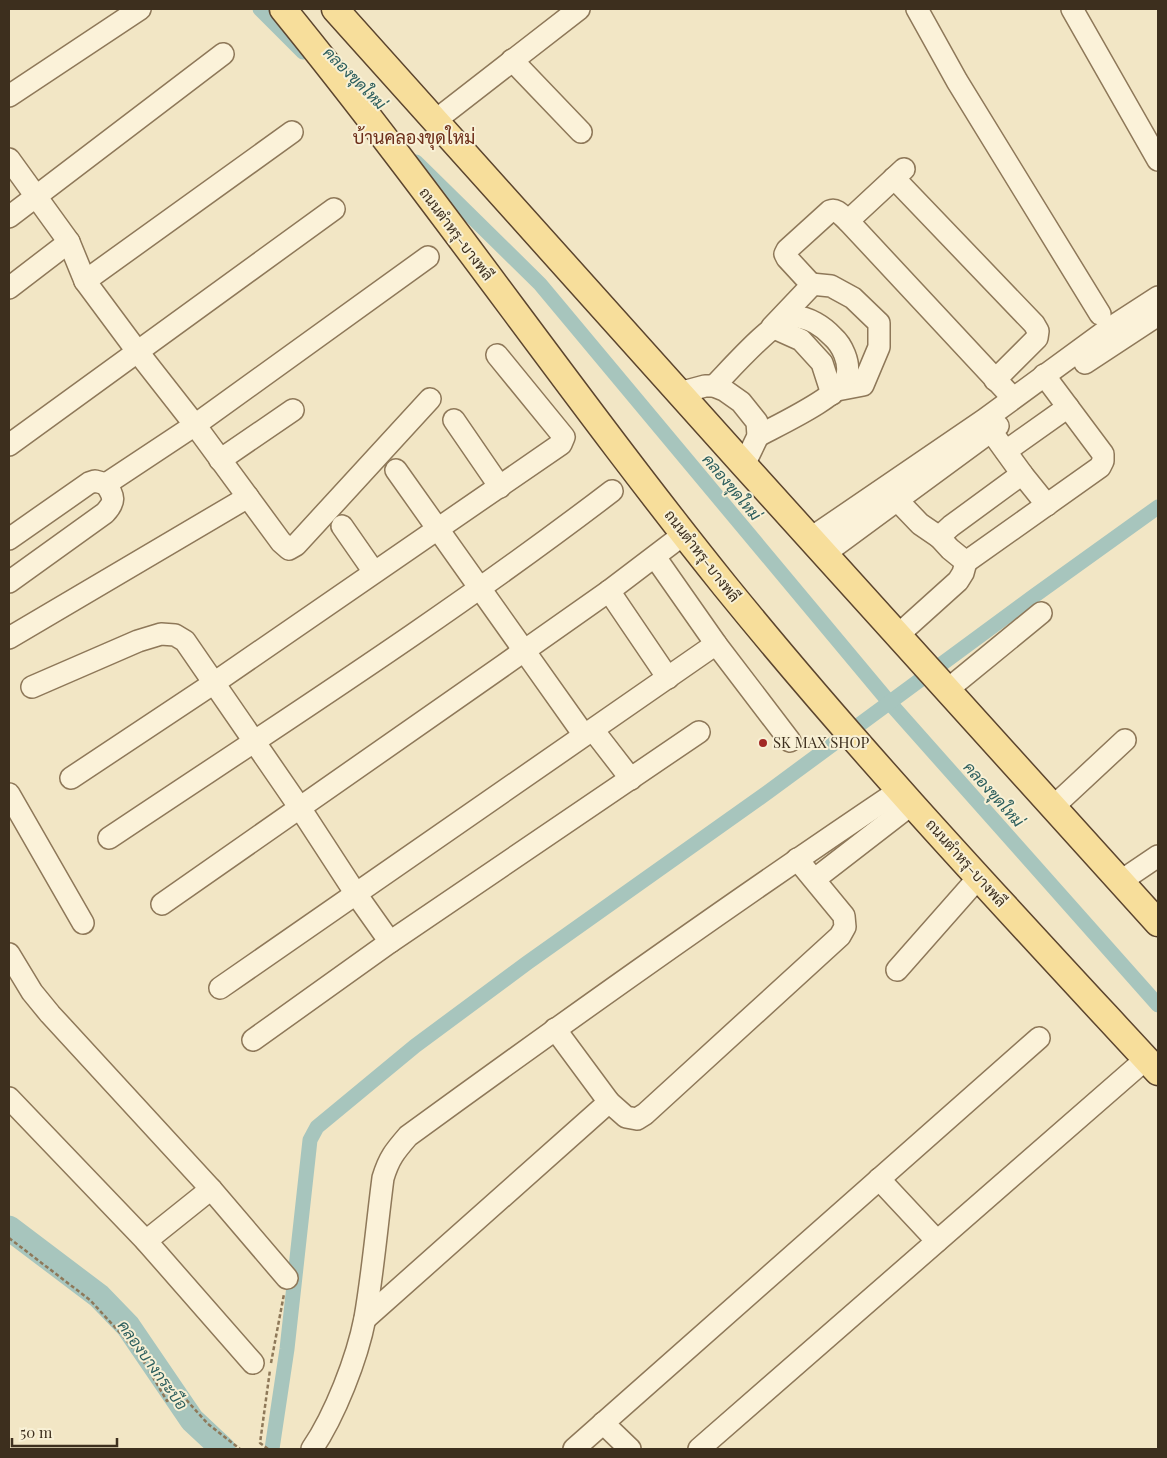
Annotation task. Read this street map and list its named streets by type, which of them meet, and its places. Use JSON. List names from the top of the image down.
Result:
{
  "streets": {
    "main road": ["ถนนตำหรุ-บางพลี"]
  },
  "districts": ["บ้านคลองขุดใหม่"],
  "water": ["คลองขุดใหม่", "คลองบางกระบือ"],
  "places": ["SK MAX SHOP"],
  "scale_bar": "50 m"
}
